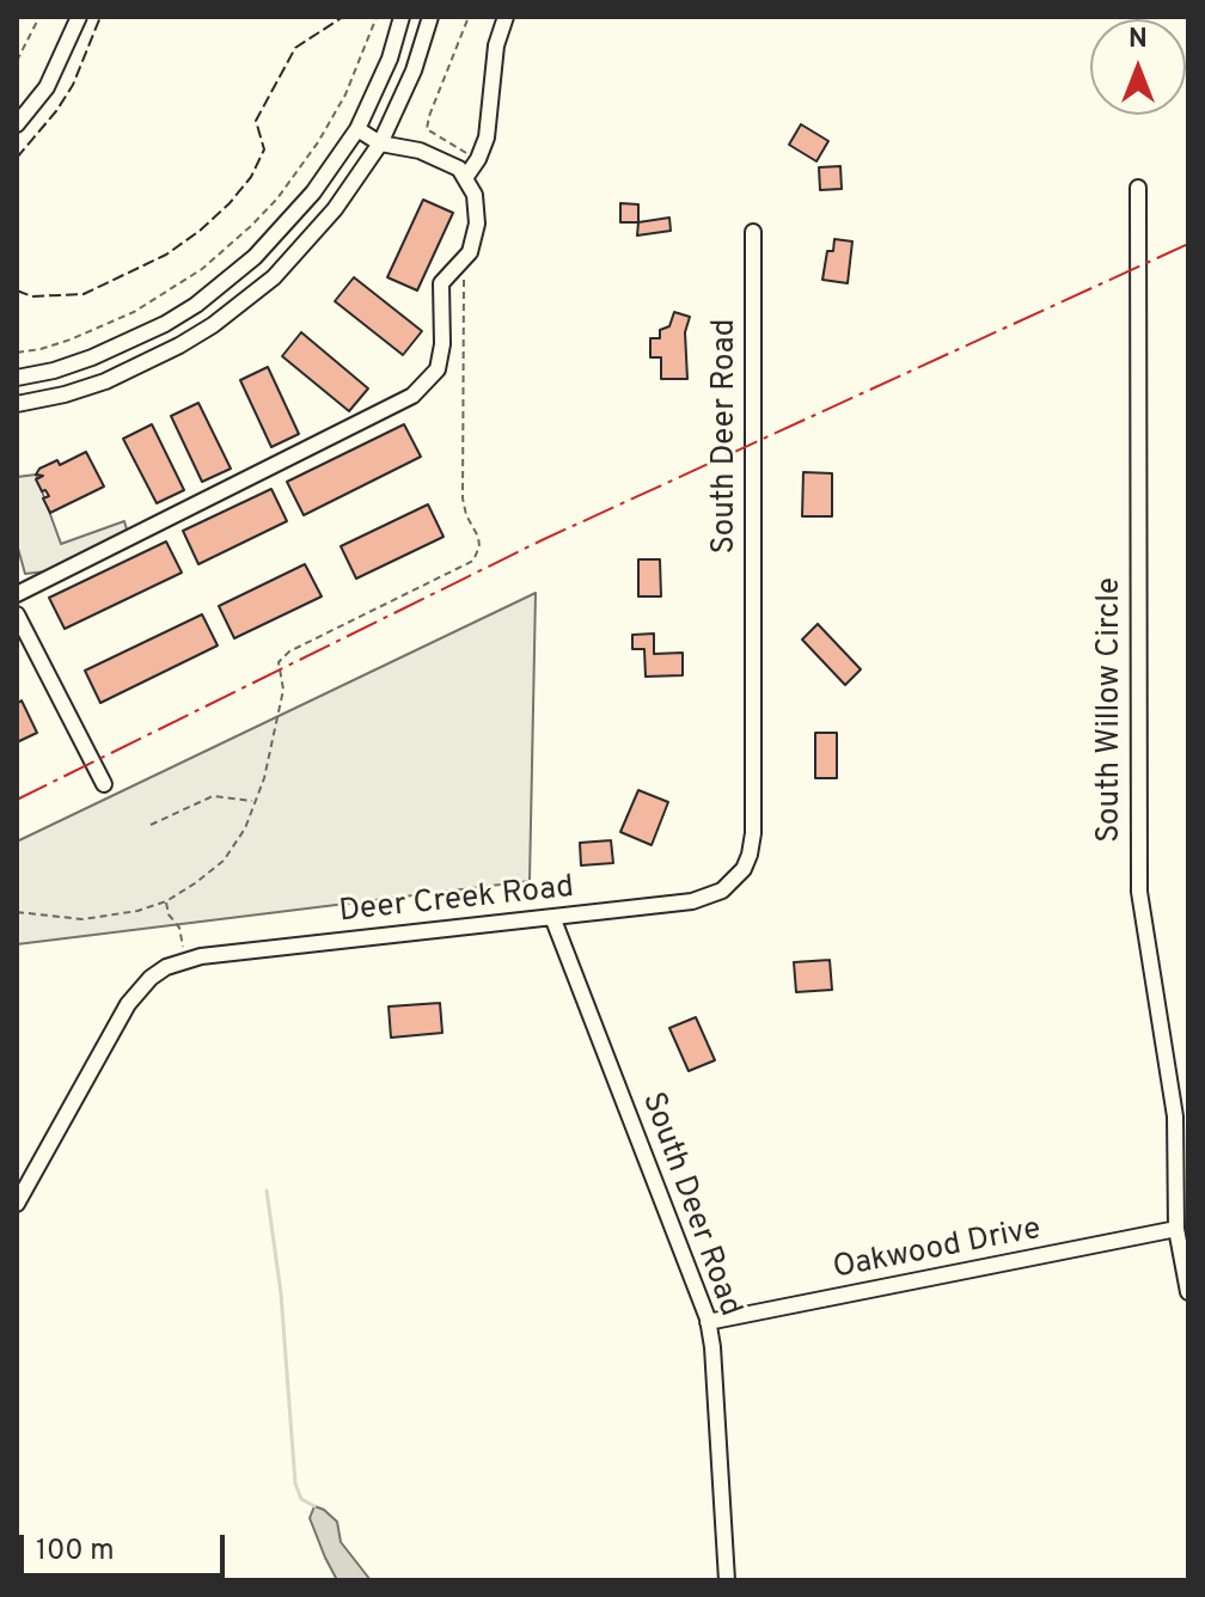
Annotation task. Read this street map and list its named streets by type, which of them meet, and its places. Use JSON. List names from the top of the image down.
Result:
{
  "streets": {
    "street": [
      "South Deer Road",
      "South Willow Circle",
      "Deer Creek Road",
      "Oakwood Drive"
    ]
  },
  "crossings": [
    ["South Deer Road", "Deer Creek Road"],
    ["South Deer Road", "Oakwood Drive"],
    ["South Willow Circle", "Oakwood Drive"]
  ],
  "scale_bar": "100 m",
  "north": "top"
}
